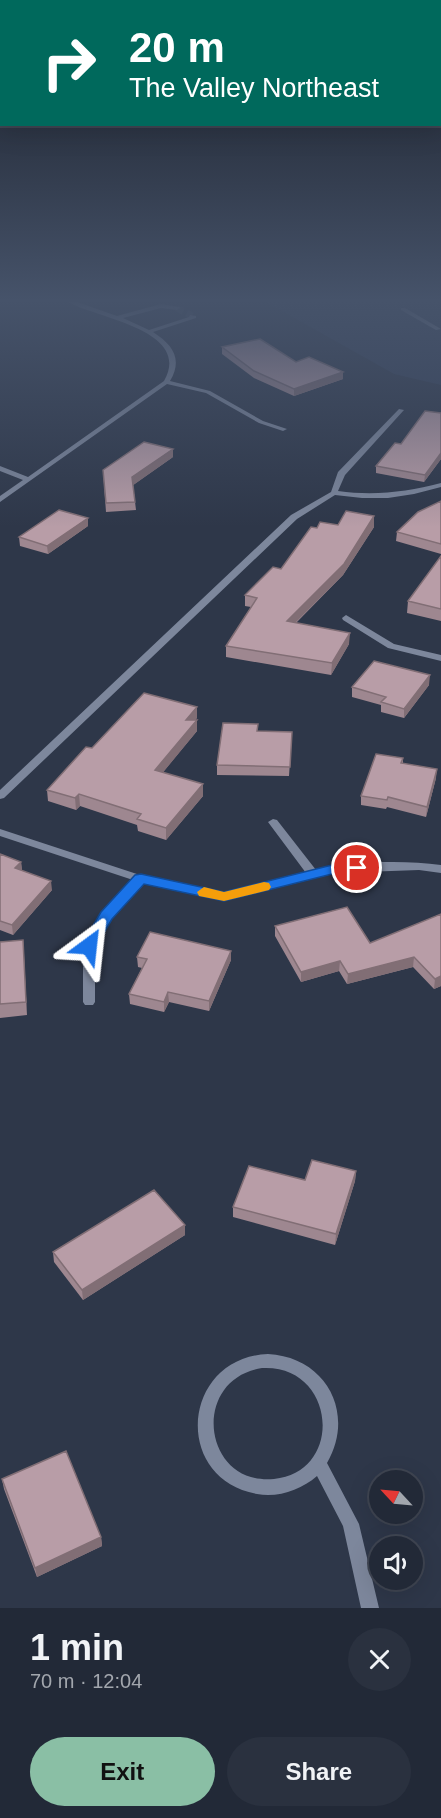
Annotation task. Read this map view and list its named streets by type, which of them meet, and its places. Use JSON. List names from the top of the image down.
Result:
{
  "north": "top left",
  "page": {
    "turn": ["20 m", "The Valley Northeast"],
    "heading": ["1 min", "70 m · 12:04"],
    "buttons": ["Exit", "Share"]
  }
}
